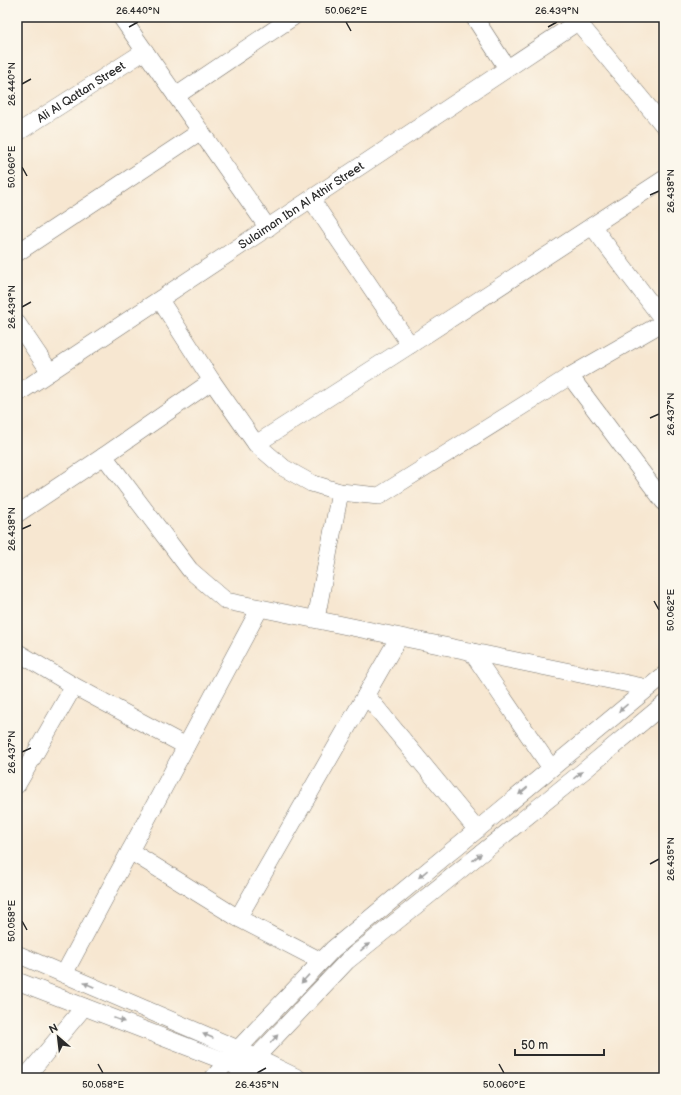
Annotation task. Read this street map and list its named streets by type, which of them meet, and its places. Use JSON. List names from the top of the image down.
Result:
{
  "streets": {
    "street": ["Ali Al Qattan Street", "Sulaiman Ibn Al Athir Street"]
  },
  "scale_bar": "50 m",
  "north": "top left",
  "coordinates": [
    "26.440°N",
    "50.062°E",
    "26.439°N",
    "50.060°E",
    "26.438°N",
    "26.437°N",
    "26.435°N",
    "50.058°E"
  ]
}
